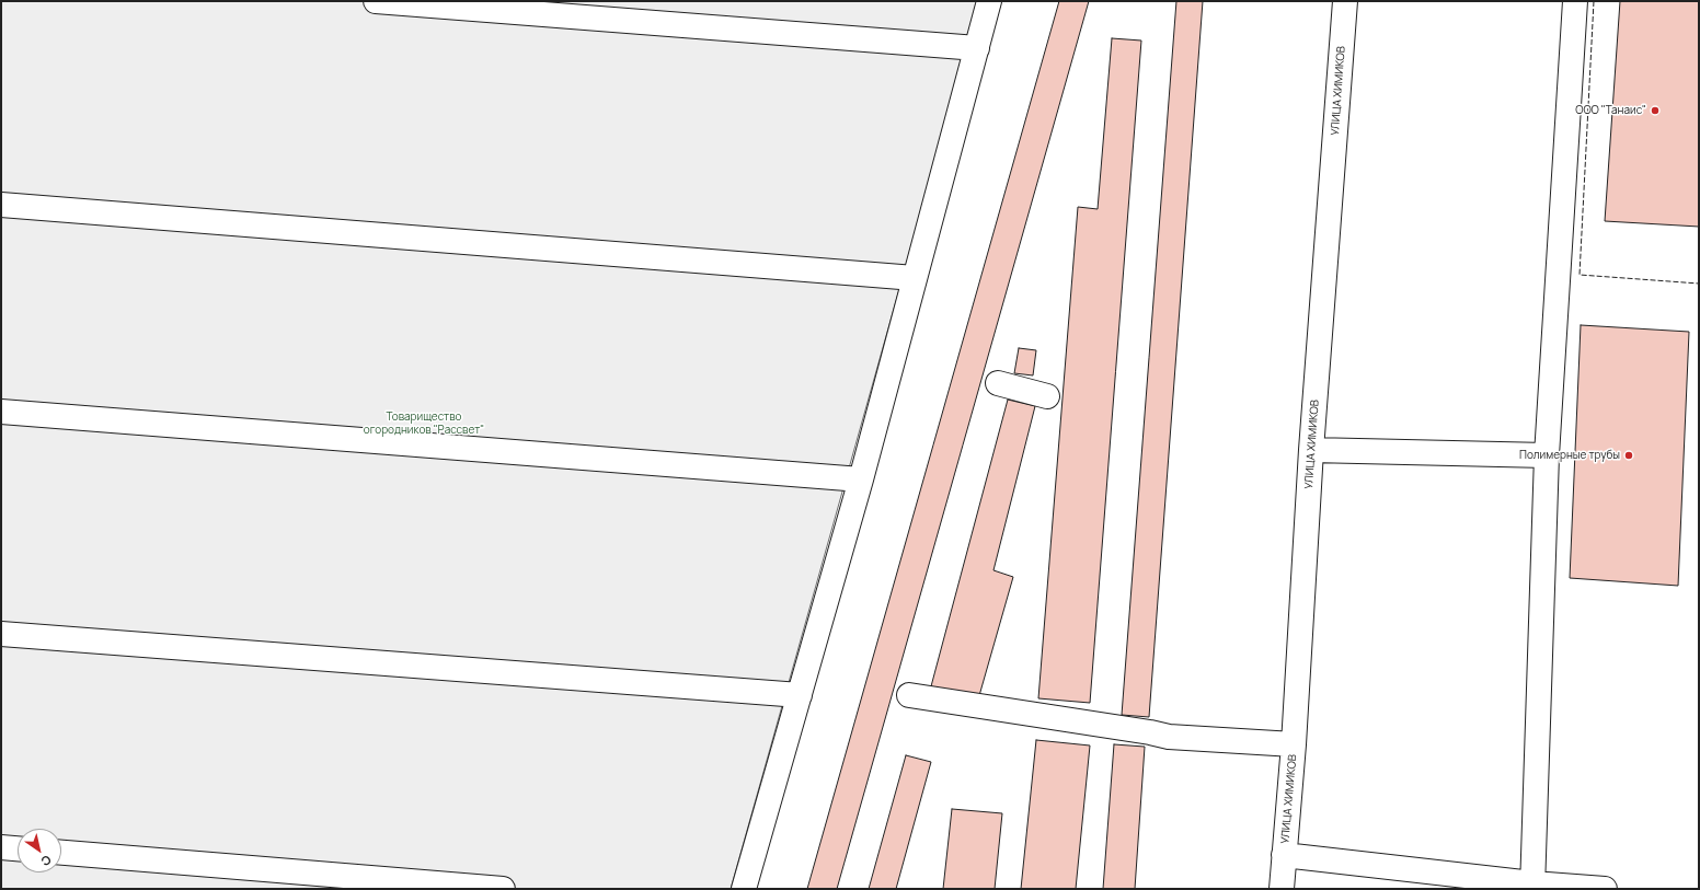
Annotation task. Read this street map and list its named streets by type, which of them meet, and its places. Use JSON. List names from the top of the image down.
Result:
{
  "streets": {
    "street": ["УЛИЦА ХИМИКОВ"]
  },
  "parks": ["Товарищество огородников \"Рассвет\""],
  "places": ["ООО \"Танаис\"", "Полимерные трубы"],
  "north": "bottom right"
}
